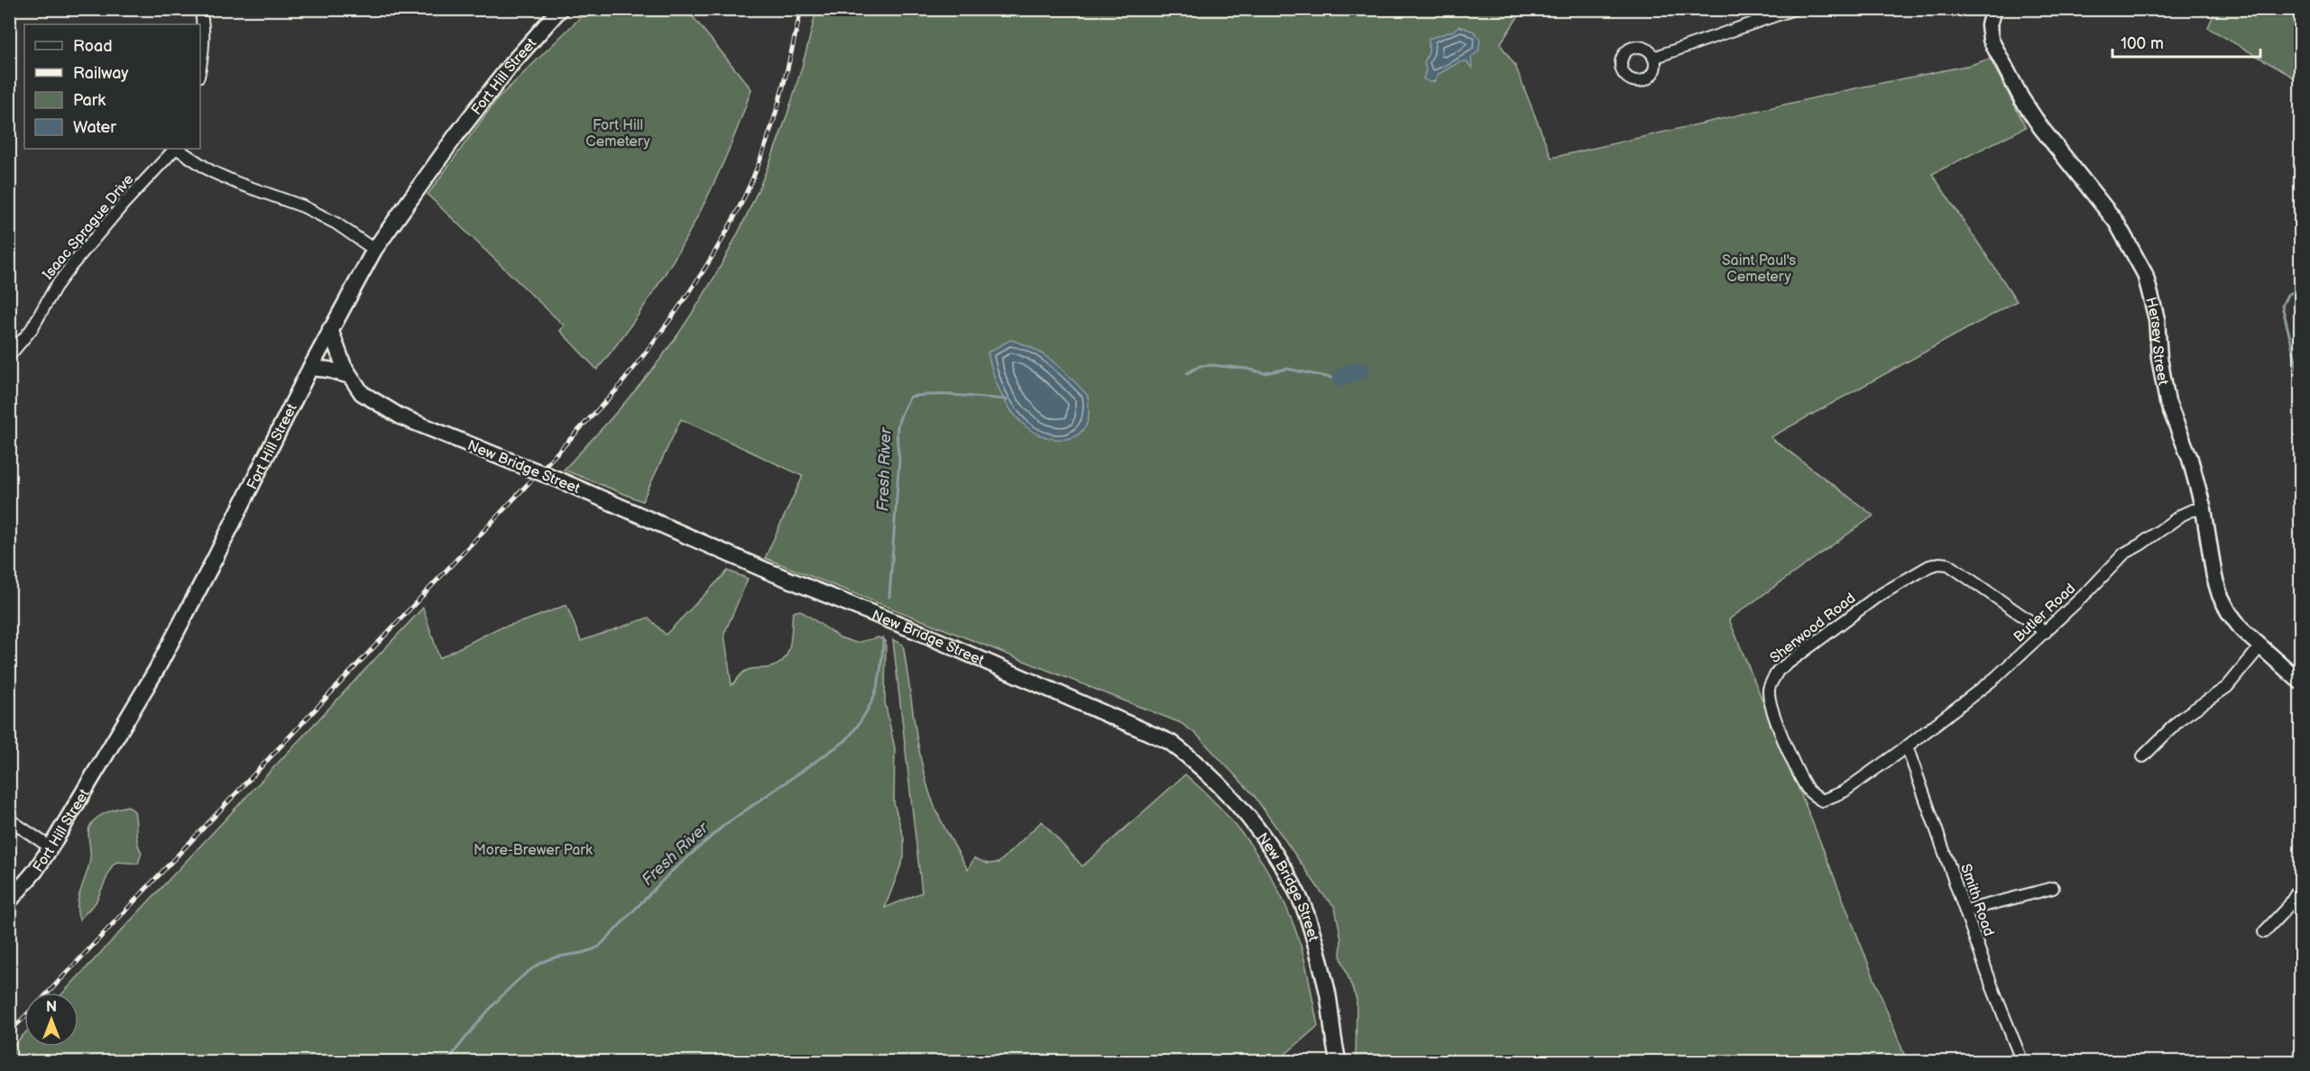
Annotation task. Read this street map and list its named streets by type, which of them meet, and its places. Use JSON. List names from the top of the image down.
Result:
{
  "streets": {
    "street": [
      "Fort Hill Street",
      "Isaac Sprague Drive",
      "Hersey Street",
      "New Bridge Street",
      "Butler Road",
      "Sherwood Road",
      "Smith Road"
    ]
  },
  "crossings": [
    ["Fort Hill Street", "New Bridge Street"],
    ["Hersey Street", "Butler Road"],
    ["Butler Road", "Sherwood Road"],
    ["Butler Road", "Smith Road"],
    ["Sherwood Road", "Smith Road"]
  ],
  "water": ["Fresh River"],
  "parks": ["Fort Hill Cemetery", "Saint Paul's Cemetery", "More-Brewer Park"],
  "legend": [
    "Road",
    "Railway",
    "Park",
    "Water"
  ],
  "scale_bar": "100 m",
  "north": "top"
}
